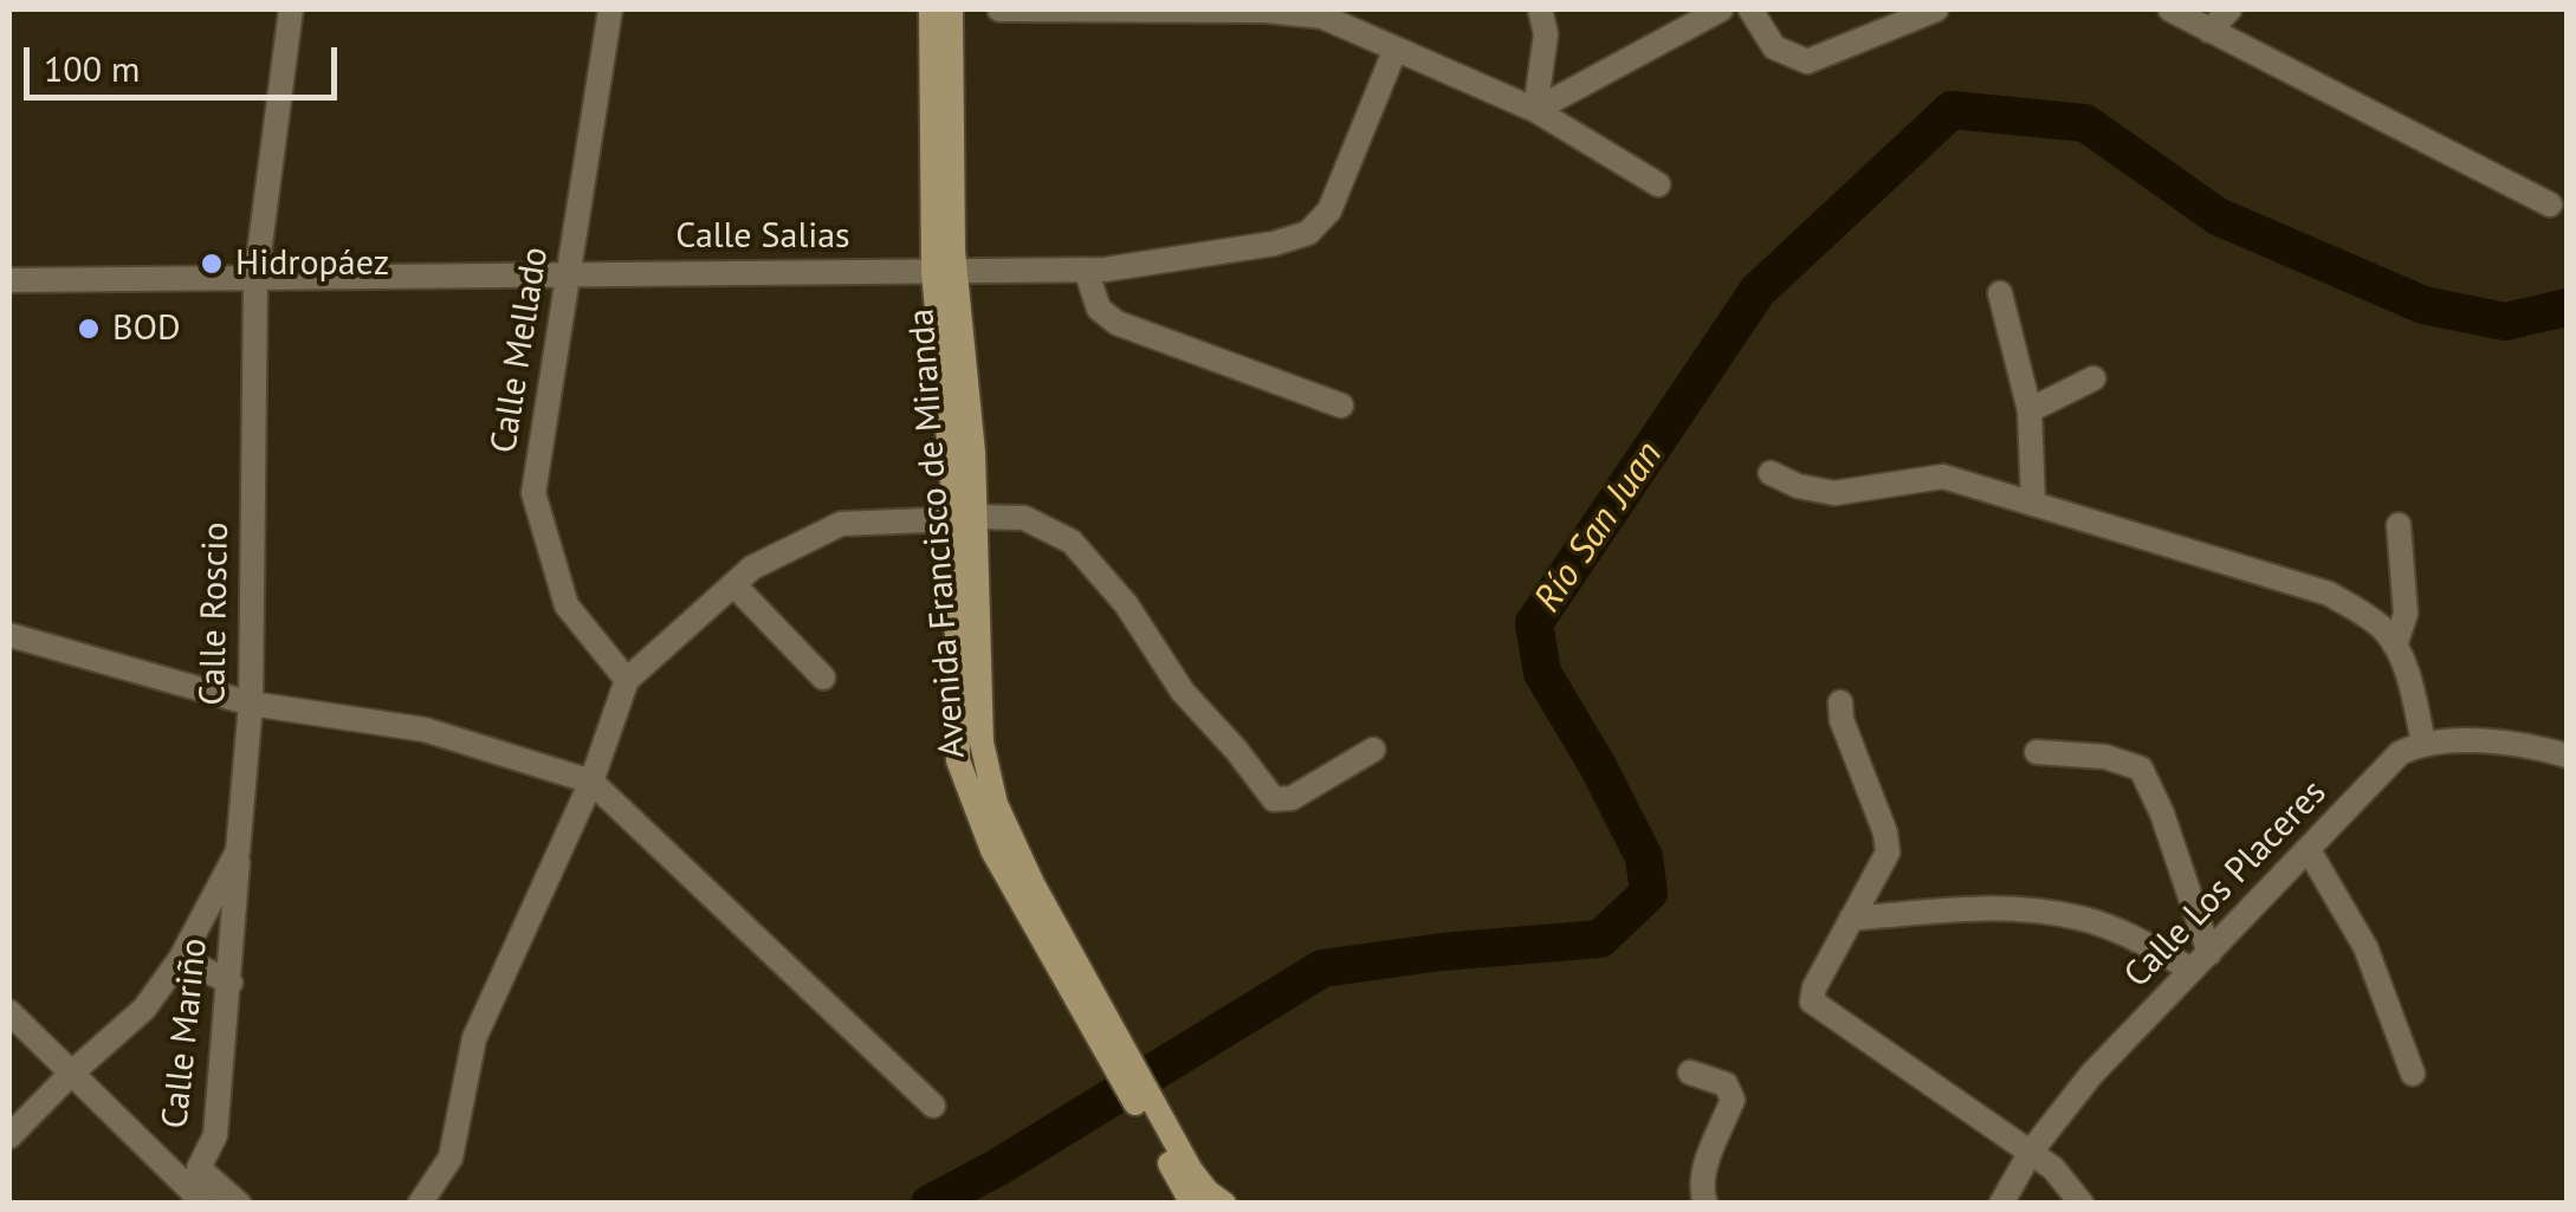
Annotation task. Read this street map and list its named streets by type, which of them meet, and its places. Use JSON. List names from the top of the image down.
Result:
{
  "streets": {
    "main road": ["Avenida Francisco de Miranda"],
    "street": [
      "Calle Salias",
      "Calle Mellado",
      "Calle Roscio",
      "Calle Los Placeres",
      "Calle Mariño"
    ]
  },
  "crossings": [
    ["Calle Salias", "Calle Mellado"],
    ["Calle Salias", "Avenida Francisco de Miranda"],
    ["Calle Salias", "Calle Roscio"],
    ["Calle Roscio", "Calle Mariño"]
  ],
  "water": ["Río San Juan"],
  "places": ["Hidropáez", "BOD"],
  "scale_bar": "100 m"
}
